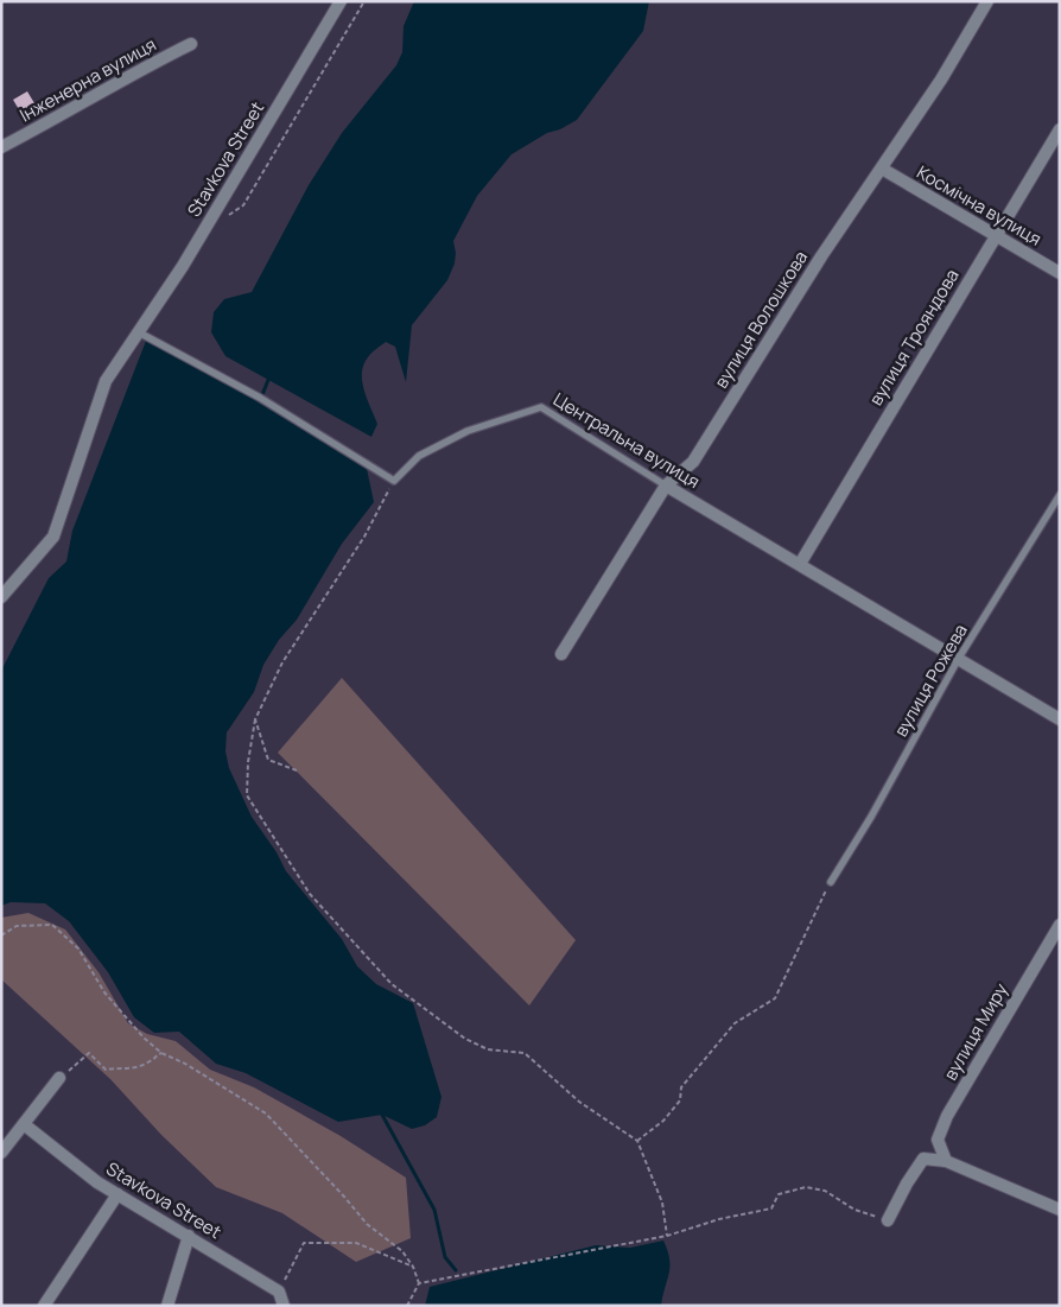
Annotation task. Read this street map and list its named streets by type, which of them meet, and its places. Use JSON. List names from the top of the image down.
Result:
{
  "streets": {
    "street": [
      "Інженерна вулиця",
      "Stavkova Street",
      "Космічна вулиця",
      "вулиця Волошкова",
      "вулиця Трояндова",
      "Центральна вулиця",
      "вулиця Миру"
    ],
    "lane": ["вулиця Рожева"]
  },
  "crossings": [
    ["Космічна вулиця", "вулиця Волошкова"],
    ["Космічна вулиця", "вулиця Трояндова"],
    ["вулиця Волошкова", "Центральна вулиця"],
    ["вулиця Трояндова", "Центральна вулиця"],
    ["Центральна вулиця", "вулиця Рожева"]
  ]
}
